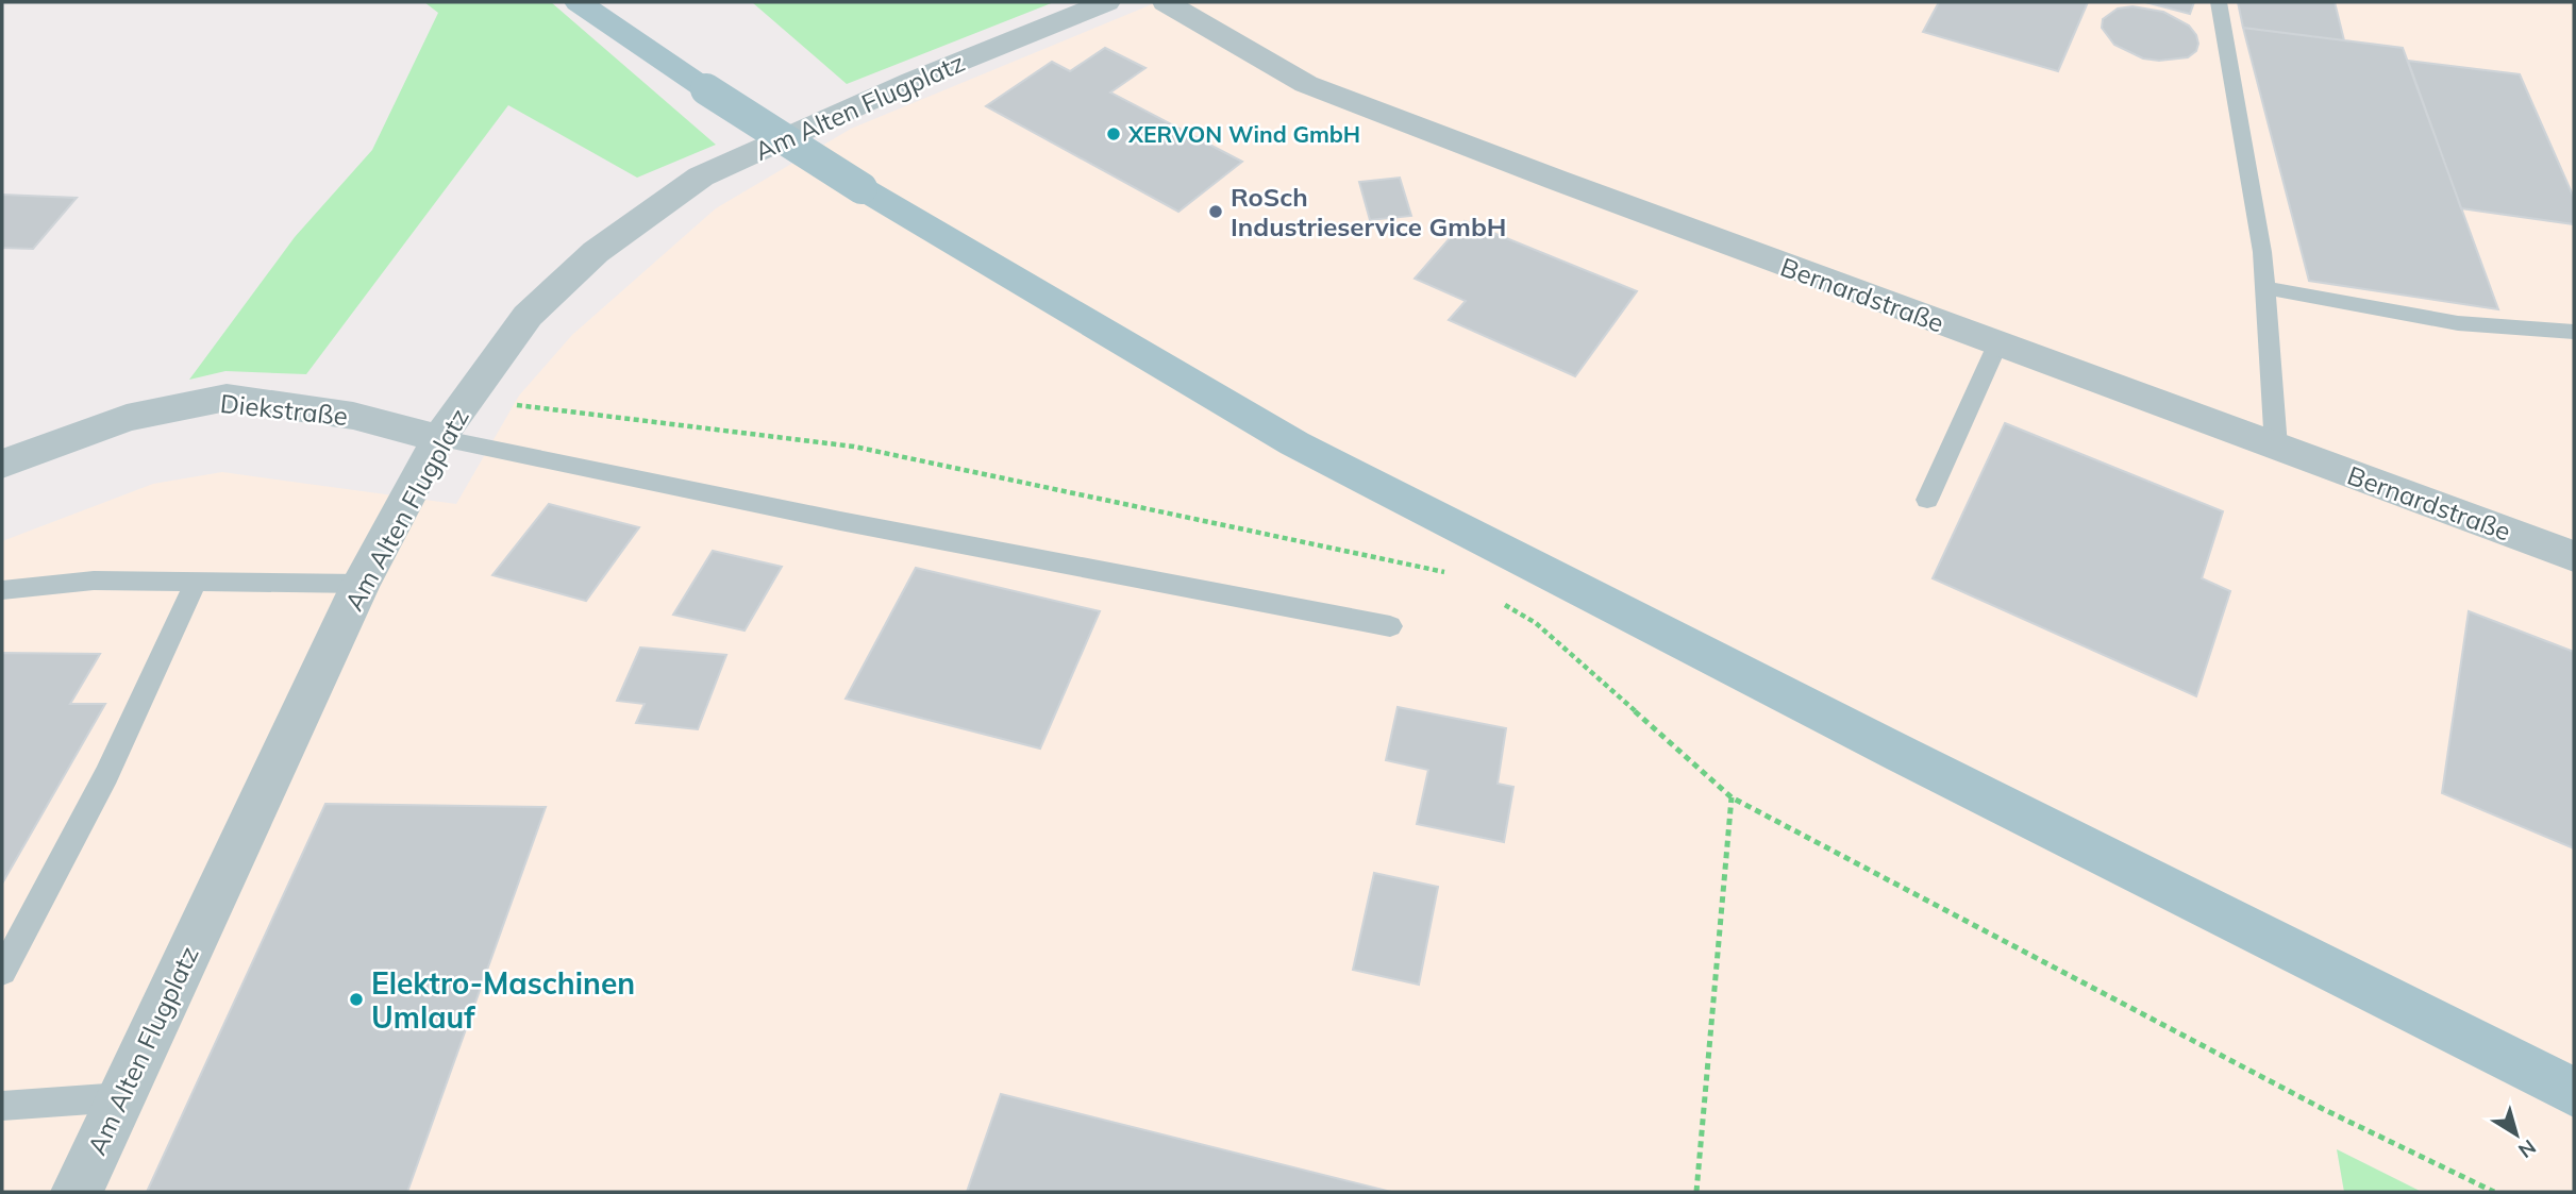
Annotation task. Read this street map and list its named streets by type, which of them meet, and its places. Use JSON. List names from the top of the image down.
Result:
{
  "streets": {
    "street": ["Am Alten Flugplatz", "Bernardstraße", "Diekstraße"]
  },
  "crossings": [
    ["Am Alten Flugplatz", "Diekstraße"]
  ],
  "places": ["XERVON Wind GmbH", "RoSch Industrieservice GmbH", "Elektro-Maschinen Umlauf"],
  "north": "bottom right"
}
